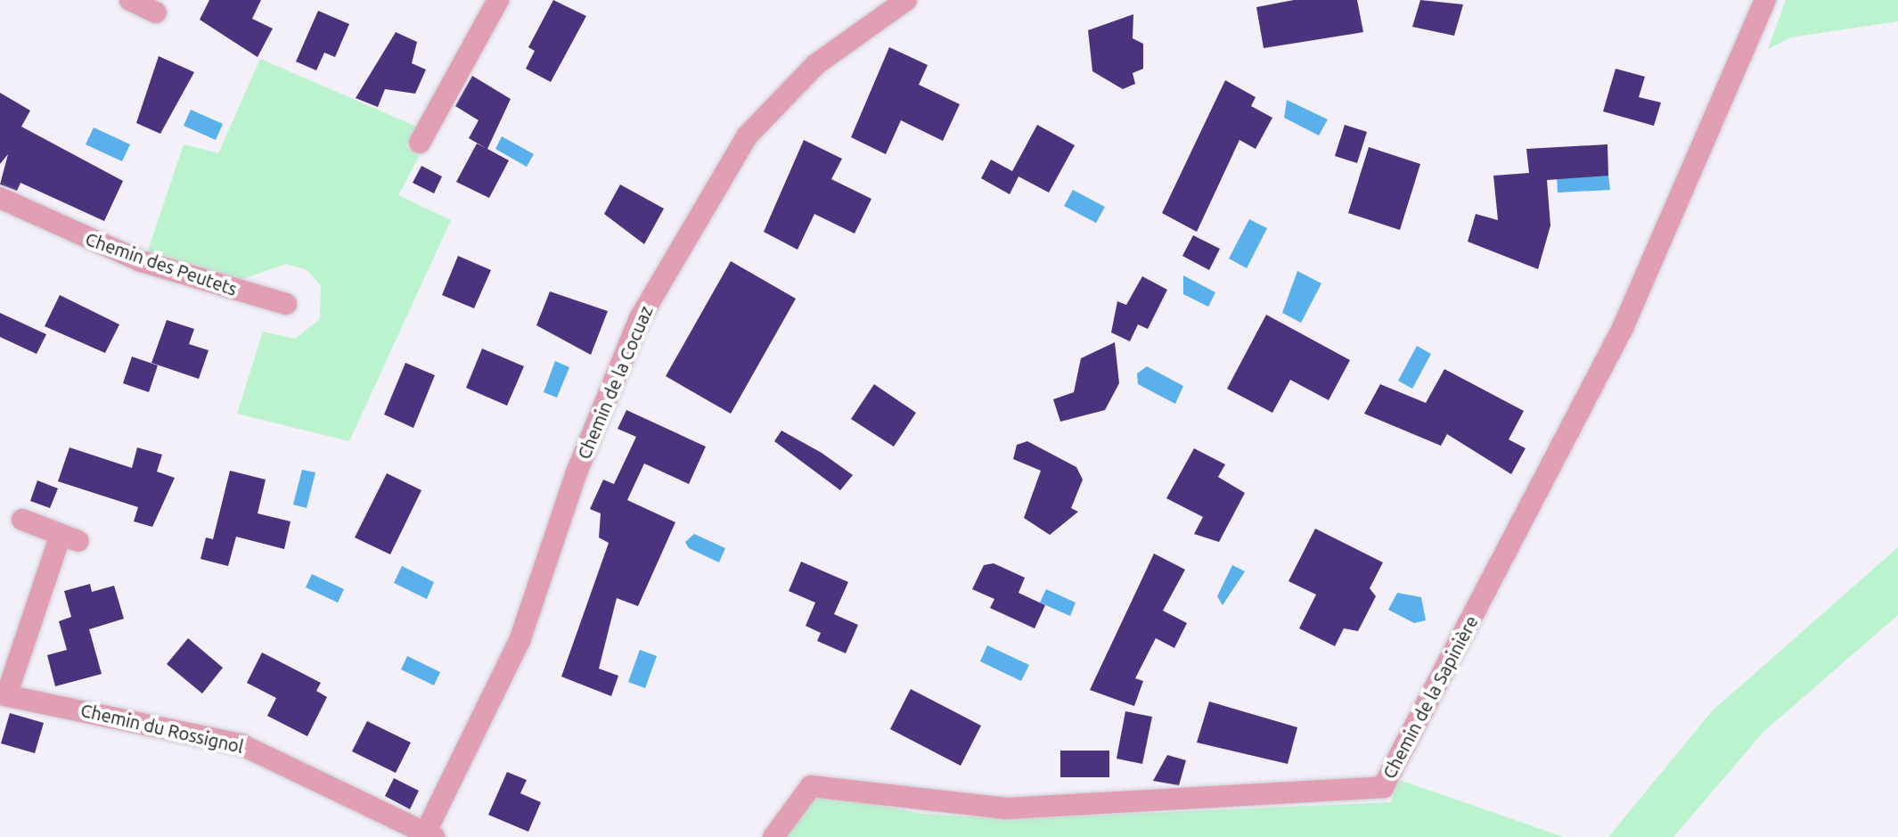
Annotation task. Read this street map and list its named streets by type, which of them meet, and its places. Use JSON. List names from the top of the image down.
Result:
{
  "streets": {
    "street": [
      "Chemin des Peutets",
      "Chemin de la Cocuaz",
      "Chemin de la Sapinière",
      "Chemin du Rossignol"
    ]
  },
  "crossings": [
    ["Chemin de la Cocuaz", "Chemin du Rossignol"]
  ]
}
